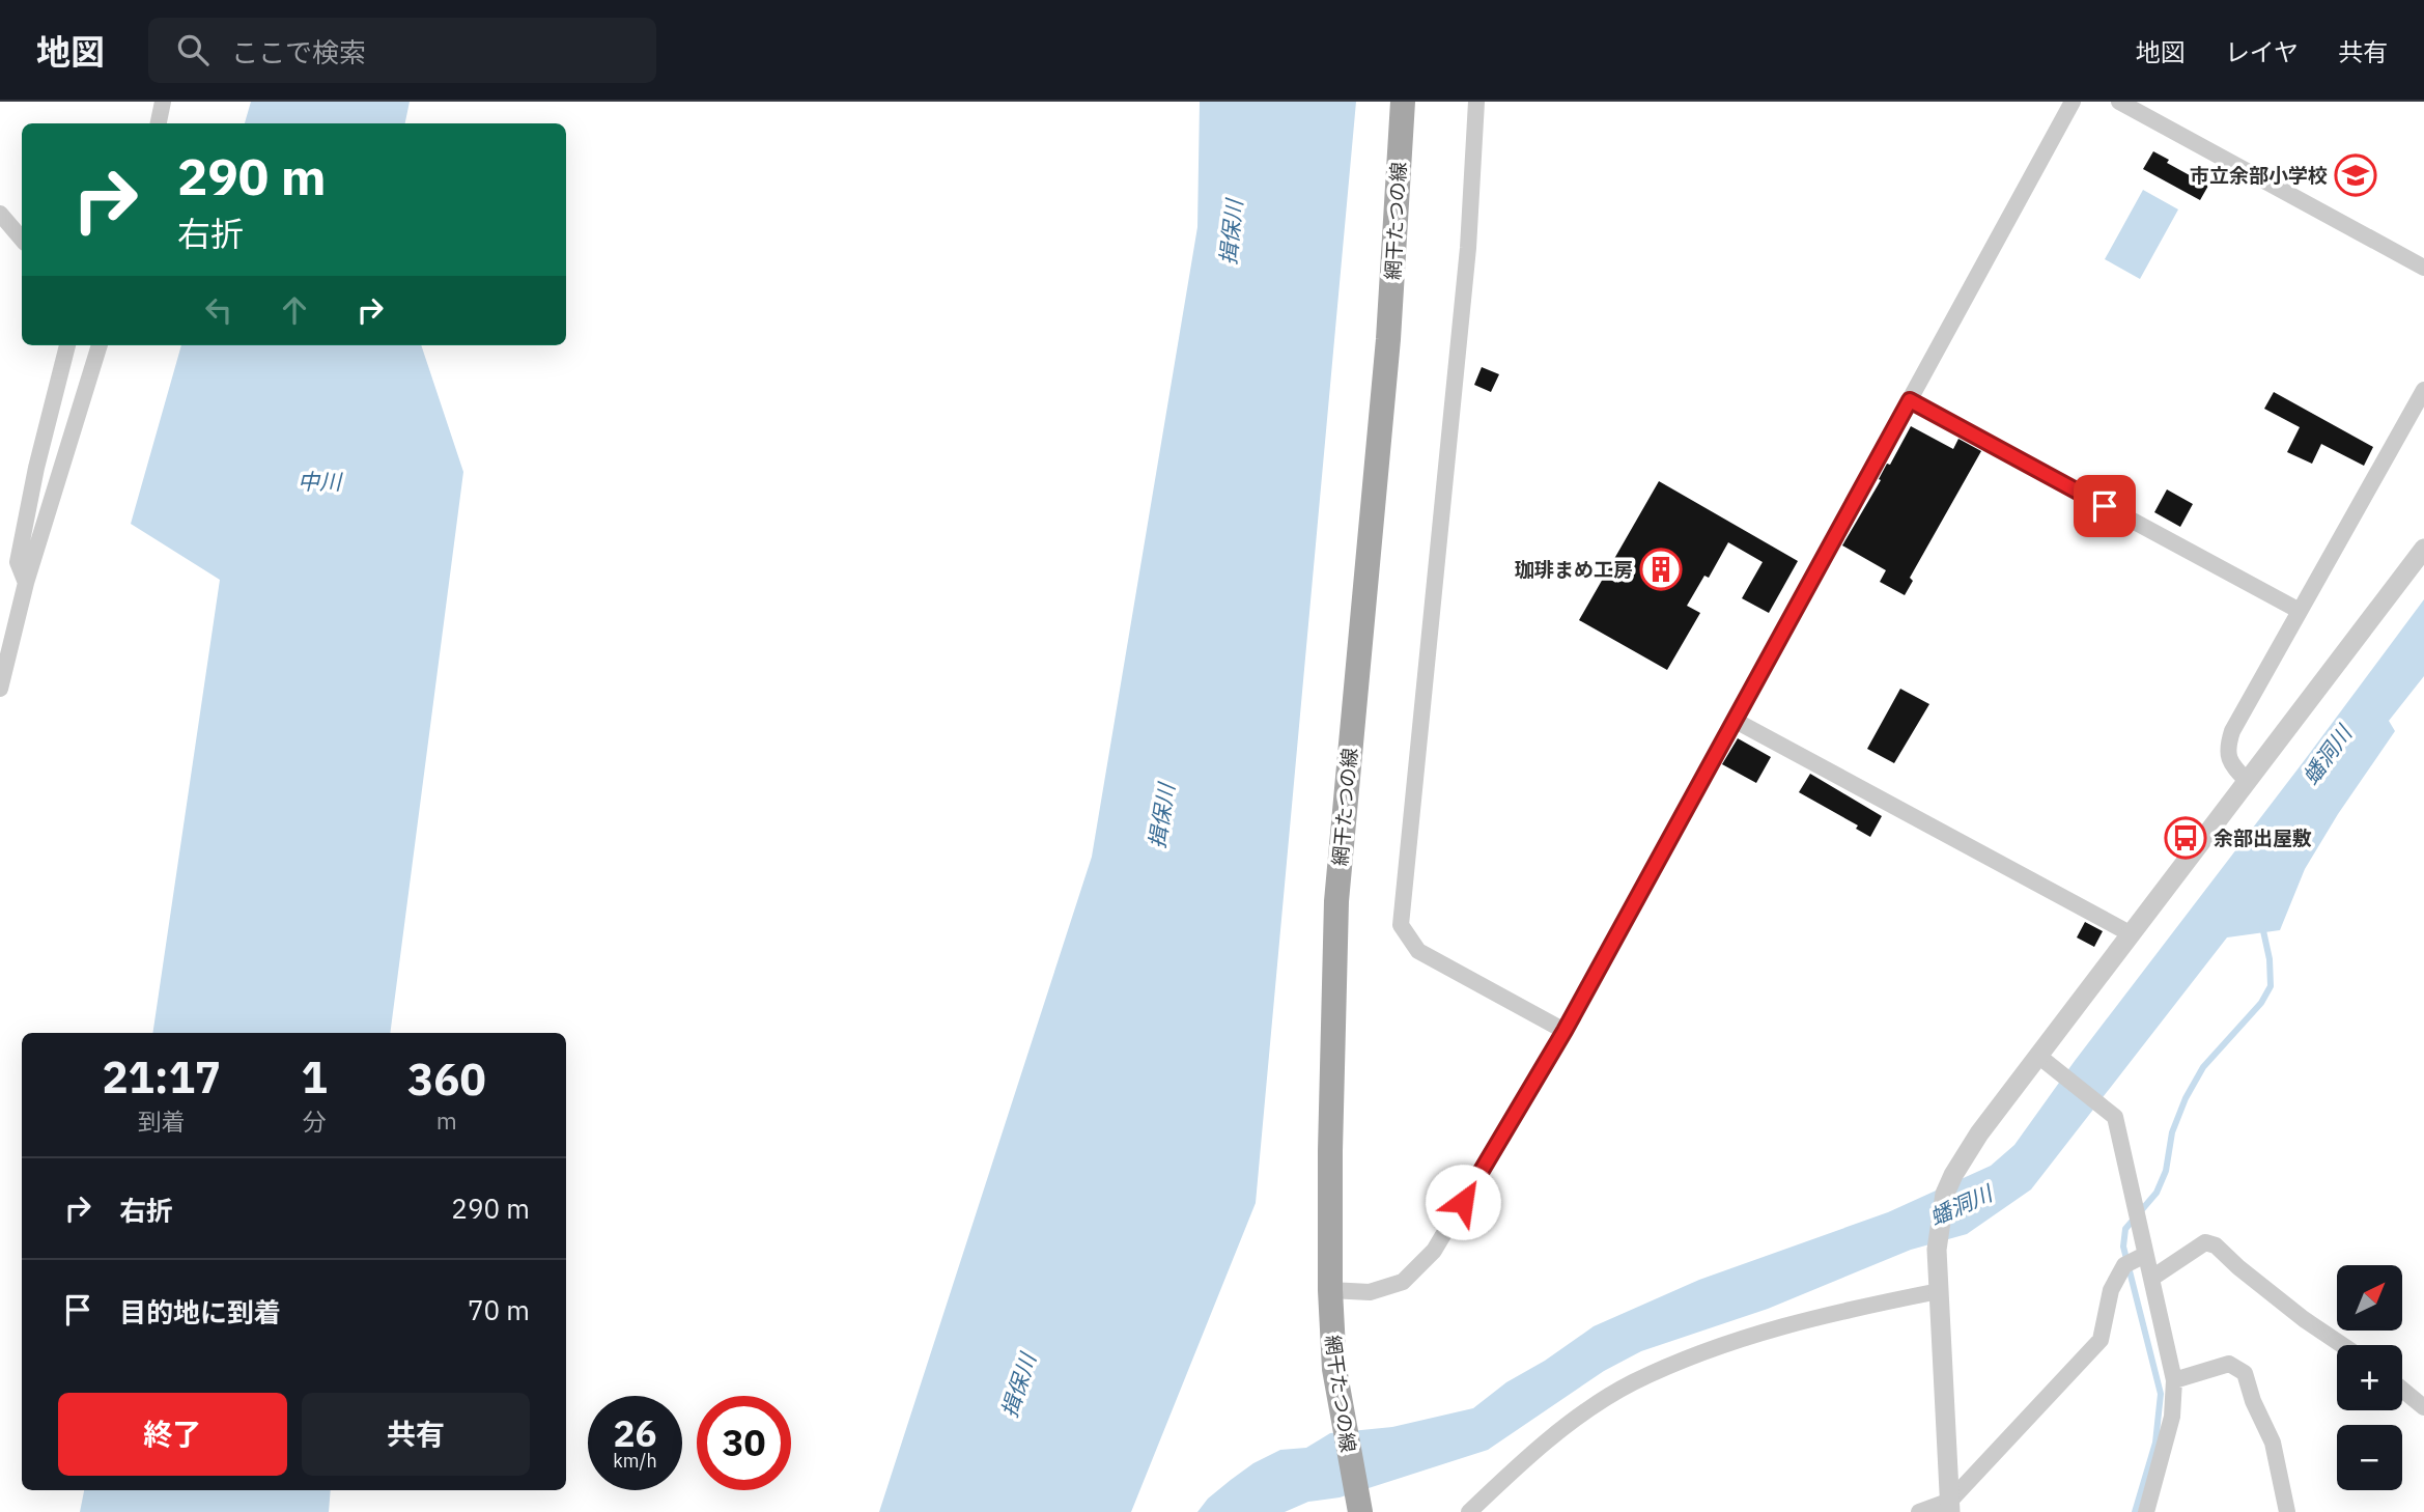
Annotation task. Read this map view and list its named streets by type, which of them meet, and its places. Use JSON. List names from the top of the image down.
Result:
{
  "streets": {
    "main road": ["網干たつの線"]
  },
  "water": ["揖保川", "中川", "蟠洞川"],
  "places": {
    "school or university": ["市立余部小学校"],
    "building": ["珈琲まめ工房"],
    "bus stop": ["余部出屋敷"]
  },
  "north": "top right",
  "page": {
    "header": "地図",
    "search": "ここで検索",
    "nav": ["地図", "レイヤ", "共有"],
    "turn": ["290 m", "右折"],
    "eta": [
      "21:17",
      "到着",
      "1",
      "分",
      "360",
      "m"
    ],
    "list": [
      {
        "name": "右折",
        "value": "290 m"
      },
      {
        "name": "目的地に到着",
        "value": "70 m"
      }
    ],
    "map_buttons": ["+", "−"],
    "buttons": ["終了", "共有"],
    "speed": "26 km/h",
    "limit": "30"
  }
}
